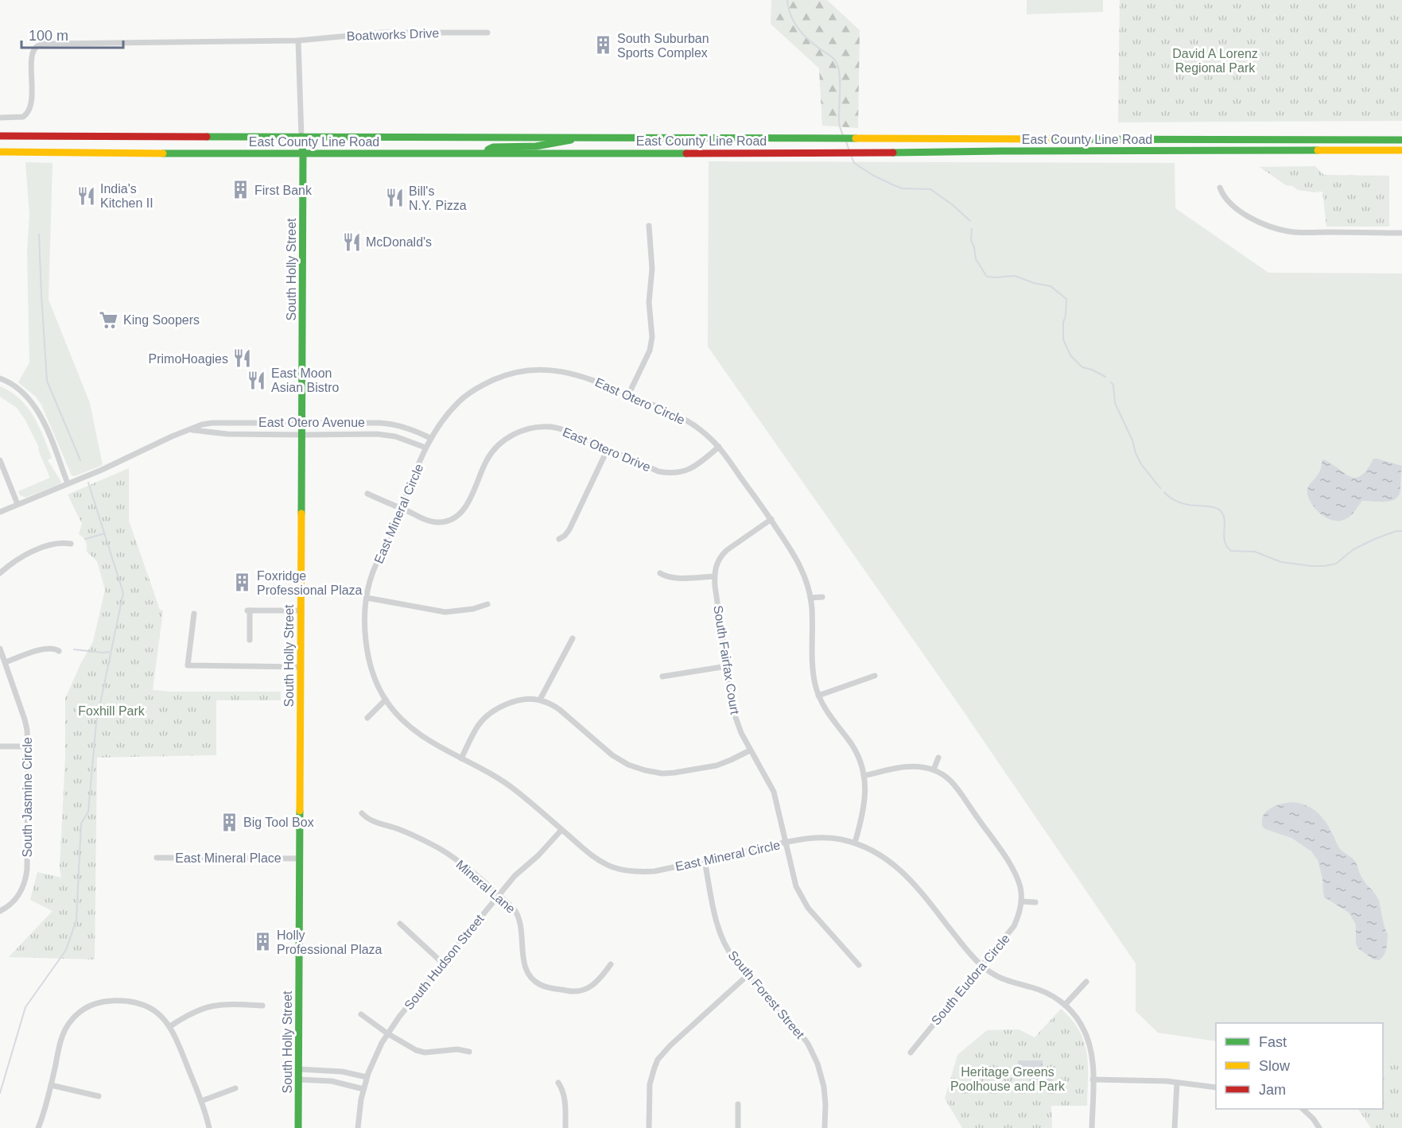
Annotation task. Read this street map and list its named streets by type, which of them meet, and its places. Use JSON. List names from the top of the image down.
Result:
{
  "streets": {
    "main road": ["East County Line Road", "South Holly Street"],
    "street": [
      "Boatworks Drive",
      "East Otero Circle",
      "East Otero Avenue",
      "East Otero Drive",
      "East Mineral Circle",
      "South Fairfax Court",
      "South Jasmine Circle",
      "East Mineral Place",
      "Mineral Lane",
      "South Hudson Street",
      "South Eudora Circle",
      "South Forest Street"
    ]
  },
  "crossings": [
    ["Boatworks Drive", "South Holly Street"],
    ["East County Line Road", "South Holly Street"],
    ["South Holly Street", "East Otero Avenue"],
    ["South Holly Street", "East Mineral Place"],
    ["East Otero Circle", "East Otero Avenue"],
    ["East Otero Circle", "East Otero Drive"],
    ["East Otero Circle", "East Mineral Circle"],
    ["East Otero Circle", "South Fairfax Court"],
    ["East Otero Circle", "South Eudora Circle"],
    ["East Otero Avenue", "East Mineral Circle"],
    ["East Otero Drive", "East Mineral Circle"],
    ["East Mineral Circle", "South Fairfax Court"],
    ["East Mineral Circle", "South Hudson Street"],
    ["East Mineral Circle", "South Eudora Circle"],
    ["East Mineral Circle", "South Forest Street"],
    ["Mineral Lane", "South Hudson Street"]
  ],
  "parks": ["David A Lorenz Regional Park", "Foxhill Park", "Heritage Greens Poolhouse and Park"],
  "places": {
    "building": [
      "South Suburban Sports Complex",
      "First Bank",
      "Foxridge Professional Plaza",
      "Big Tool Box",
      "Holly Professional Plaza"
    ],
    "restaurant": [
      "India's Kitchen II",
      "Bill's N.Y. Pizza",
      "McDonald's",
      "PrimoHoagies",
      "East Moon Asian Bistro"
    ],
    "supermarket": ["King Soopers"]
  },
  "legend": ["Fast", "Slow", "Jam"],
  "scale_bar": "100 m"
}
